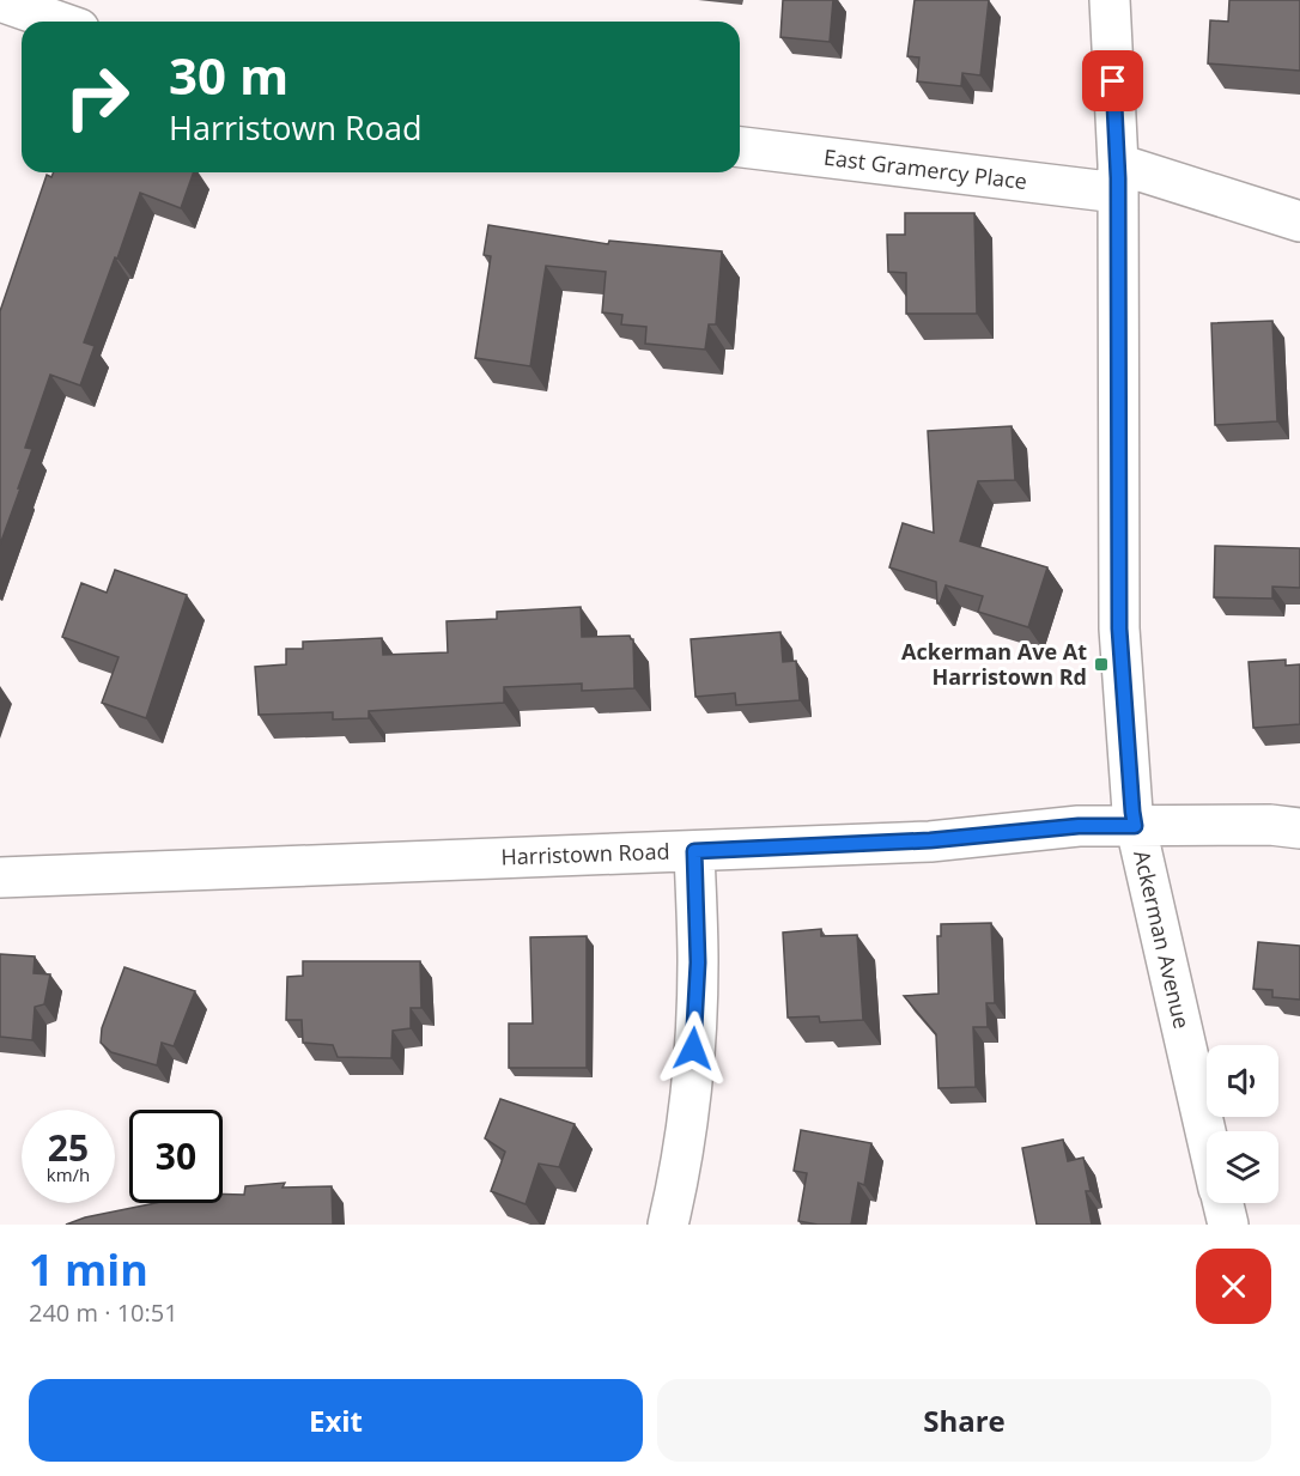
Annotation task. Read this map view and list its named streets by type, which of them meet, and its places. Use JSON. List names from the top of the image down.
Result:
{
  "streets": {
    "street": ["East Gramercy Place", "Harristown Road", "Ackerman Avenue"]
  },
  "crossings": [
    ["East Gramercy Place", "Ackerman Avenue"],
    ["Harristown Road", "Ackerman Avenue"]
  ],
  "places": {
    "transit": ["Ackerman Ave At Harristown Rd"]
  },
  "page": {
    "turn": ["30 m", "Harristown Road"],
    "speed": "25 km/h",
    "limit": "30",
    "heading": ["1 min", "240 m · 10:51"],
    "buttons": ["Exit", "Share"]
  }
}
